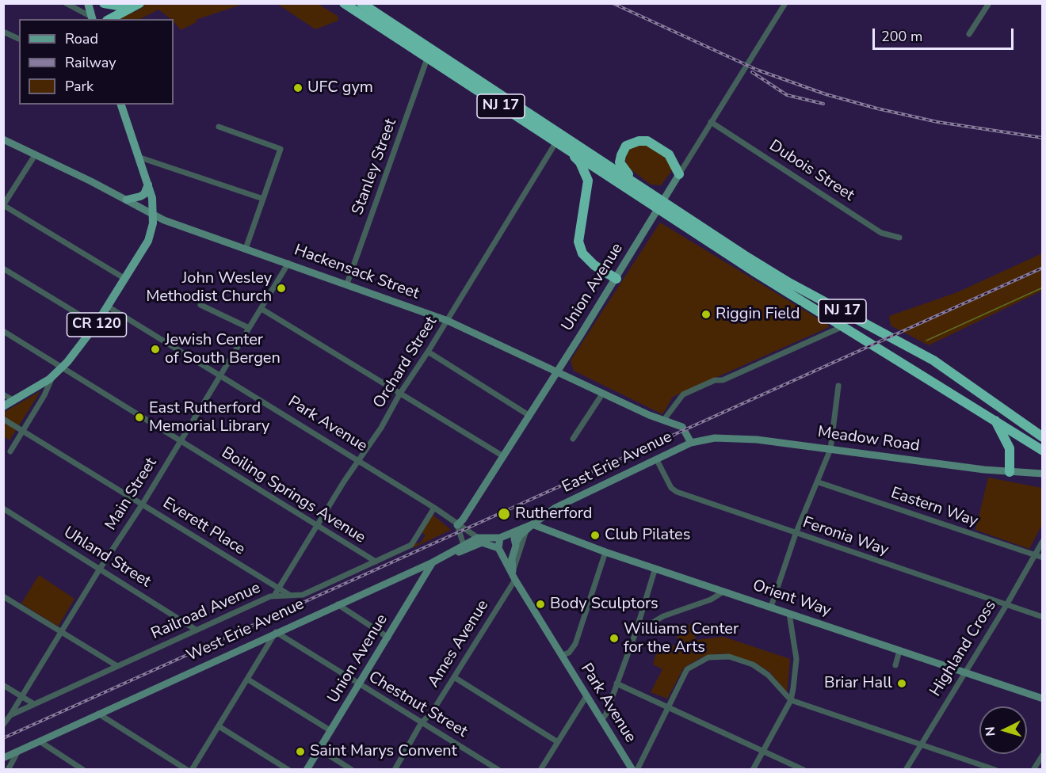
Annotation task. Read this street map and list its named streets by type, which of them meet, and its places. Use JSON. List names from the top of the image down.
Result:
{
  "streets": {
    "highway": ["NJ 17"],
    "main road": [
      "Hackensack Street",
      "Union Avenue",
      "CR 120",
      "Park Avenue",
      "Meadow Road",
      "East Erie Avenue",
      "Orient Way",
      "West Erie Avenue"
    ],
    "street": [
      "Stanley Street",
      "Dubois Street",
      "Orchard Street",
      "Main Street",
      "Boiling Springs Avenue",
      "Eastern Way",
      "Everett Place",
      "Feronia Way",
      "Uhland Street",
      "Railroad Avenue",
      "Ames Avenue",
      "Highland Cross",
      "Chestnut Street"
    ]
  },
  "crossings": [
    ["NJ 17", "Stanley Street"],
    ["NJ 17", "Union Avenue"],
    ["NJ 17", "Orchard Street"],
    ["Stanley Street", "Hackensack Street"],
    ["Dubois Street", "Union Avenue"],
    ["Hackensack Street", "Union Avenue"],
    ["Hackensack Street", "CR 120"],
    ["Hackensack Street", "Orchard Street"],
    ["Hackensack Street", "Meadow Road"],
    ["Hackensack Street", "East Erie Avenue"],
    ["Hackensack Street", "Main Street"],
    ["Union Avenue", "Park Avenue"],
    ["Union Avenue", "West Erie Avenue"],
    ["Union Avenue", "Chestnut Street"],
    ["CR 120", "Park Avenue"],
    ["CR 120", "Boiling Springs Avenue"],
    ["Orchard Street", "Park Avenue"],
    ["Orchard Street", "Boiling Springs Avenue"],
    ["Orchard Street", "Everett Place"],
    ["Orchard Street", "Railroad Avenue"],
    ["Park Avenue", "Main Street"],
    ["Park Avenue", "Railroad Avenue"],
    ["Park Avenue", "West Erie Avenue"],
    ["Park Avenue", "Ames Avenue"],
    ["Meadow Road", "East Erie Avenue"],
    ["East Erie Avenue", "Feronia Way"],
    ["East Erie Avenue", "Orient Way"],
    ["East Erie Avenue", "West Erie Avenue"],
    ["East Erie Avenue", "Ames Avenue"],
    ["Main Street", "Boiling Springs Avenue"],
    ["Main Street", "Everett Place"],
    ["Main Street", "Uhland Street"],
    ["Main Street", "Railroad Avenue"],
    ["Boiling Springs Avenue", "Railroad Avenue"],
    ["Eastern Way", "Highland Cross"],
    ["Everett Place", "Railroad Avenue"],
    ["Feronia Way", "Highland Cross"],
    ["Uhland Street", "Railroad Avenue"],
    ["Orient Way", "Ames Avenue"],
    ["Orient Way", "Highland Cross"],
    ["West Erie Avenue", "Chestnut Street"],
    ["Ames Avenue", "Chestnut Street"]
  ],
  "places": [
    "UFC gym",
    "John Wesley Methodist Church",
    "Riggin Field",
    "Jewish Center of South Bergen",
    "East Rutherford Memorial Library",
    "Rutherford",
    "Club Pilates",
    "Body Sculptors",
    "Williams Center for the Arts",
    "Briar Hall",
    "Saint Marys Convent"
  ],
  "legend": ["Road", "Railway", "Park"],
  "scale_bar": "200 m",
  "north": "left"
}
